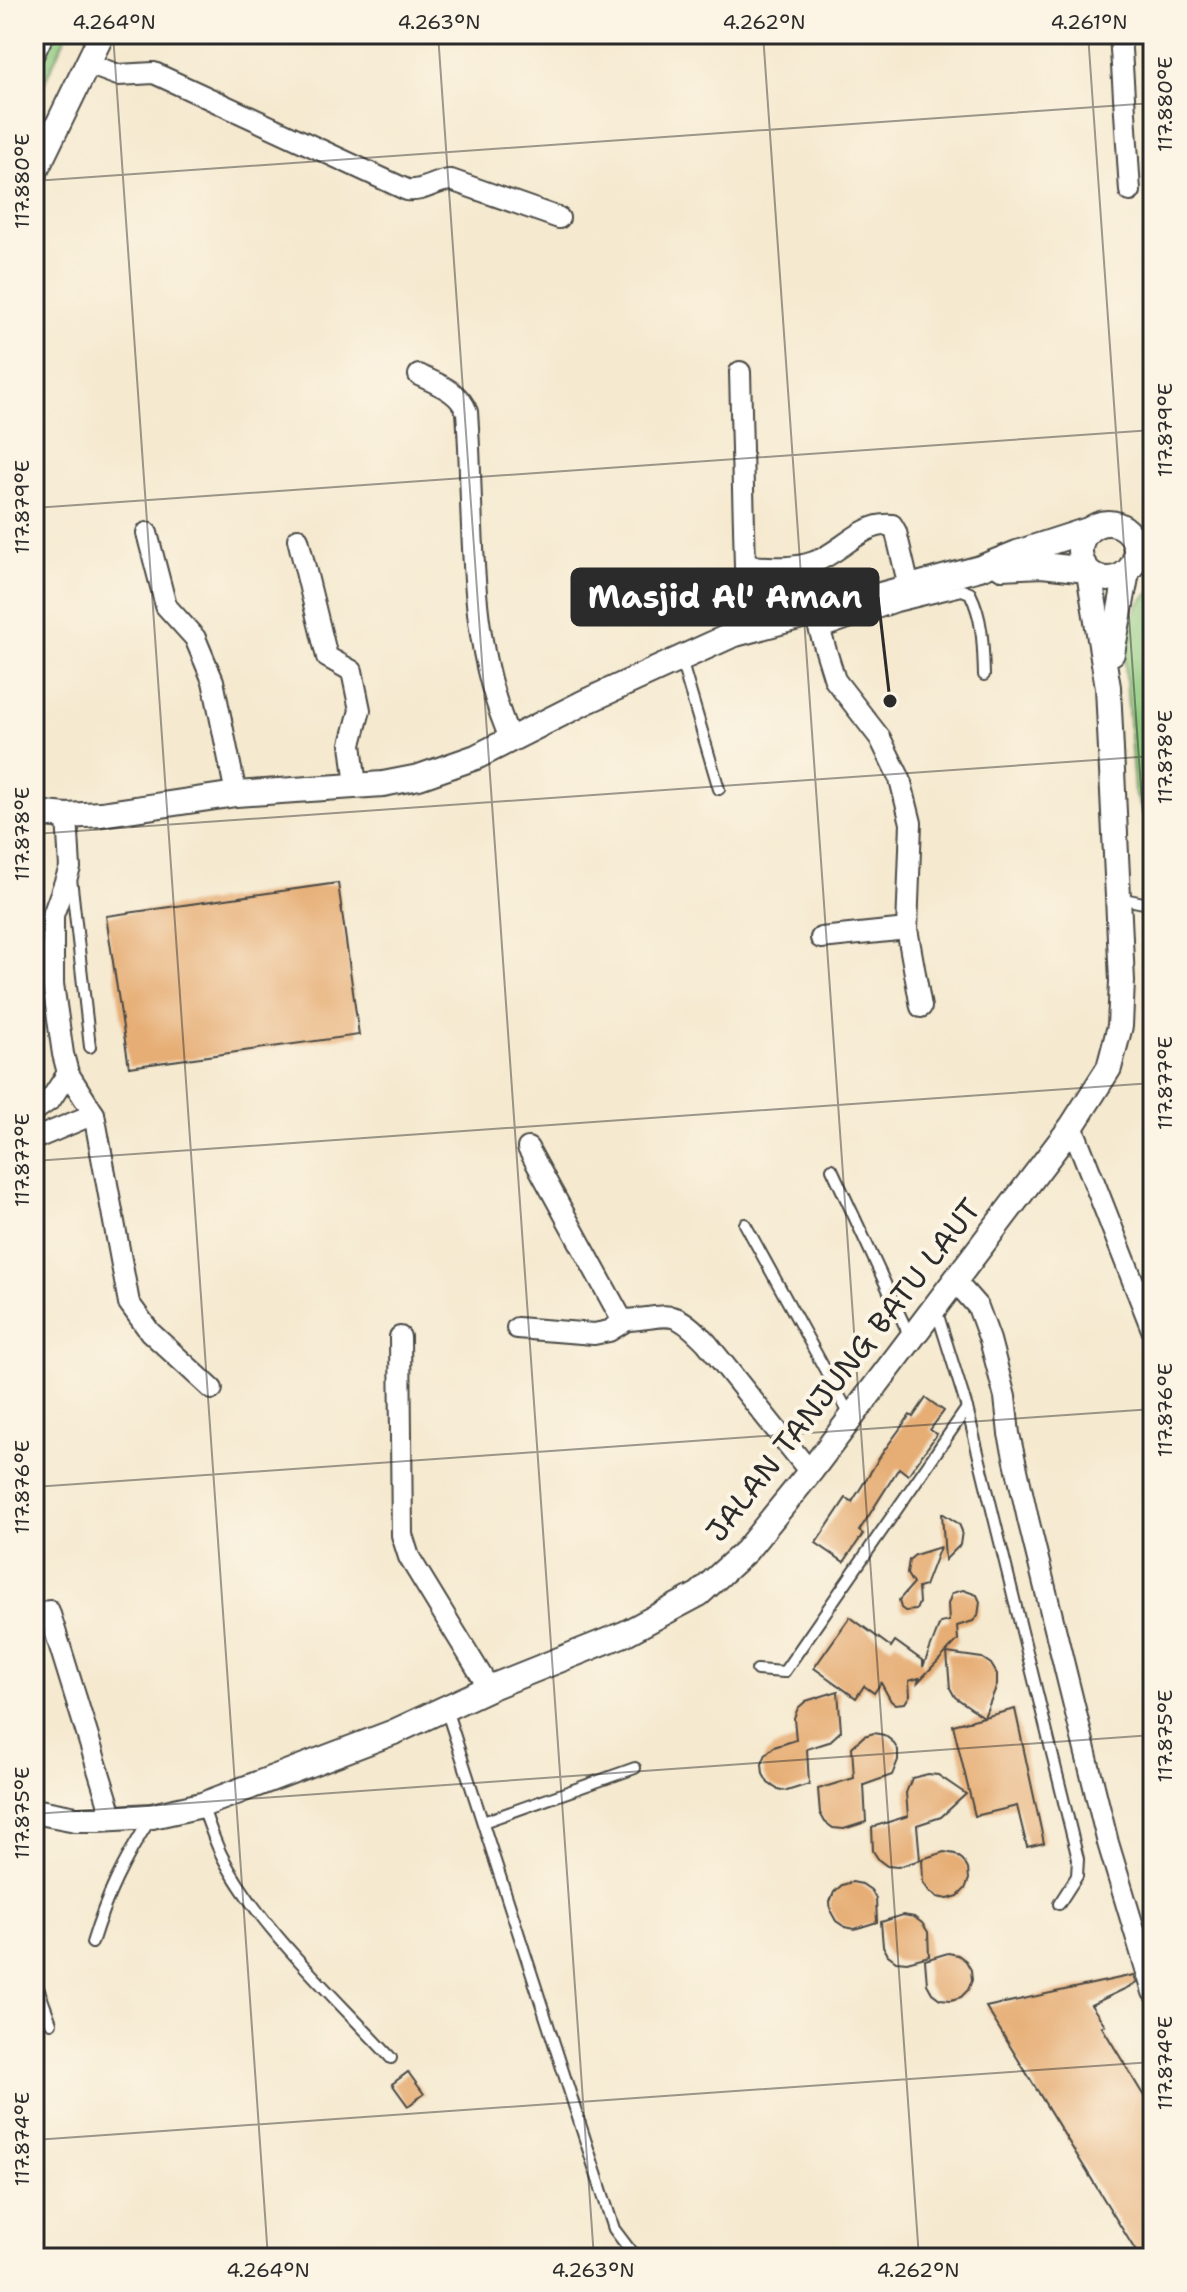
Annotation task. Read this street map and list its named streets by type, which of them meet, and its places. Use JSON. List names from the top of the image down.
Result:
{
  "streets": {
    "street": ["JALAN TANJUNG BATU LAUT"]
  },
  "places": ["Masjid Al' Aman"],
  "coordinates": [
    "4.264°N",
    "4.263°N",
    "4.262°N",
    "4.261°N",
    "117.880°E",
    "117.879°E",
    "117.878°E",
    "117.877°E",
    "117.876°E",
    "117.875°E",
    "117.874°E"
  ]
}
